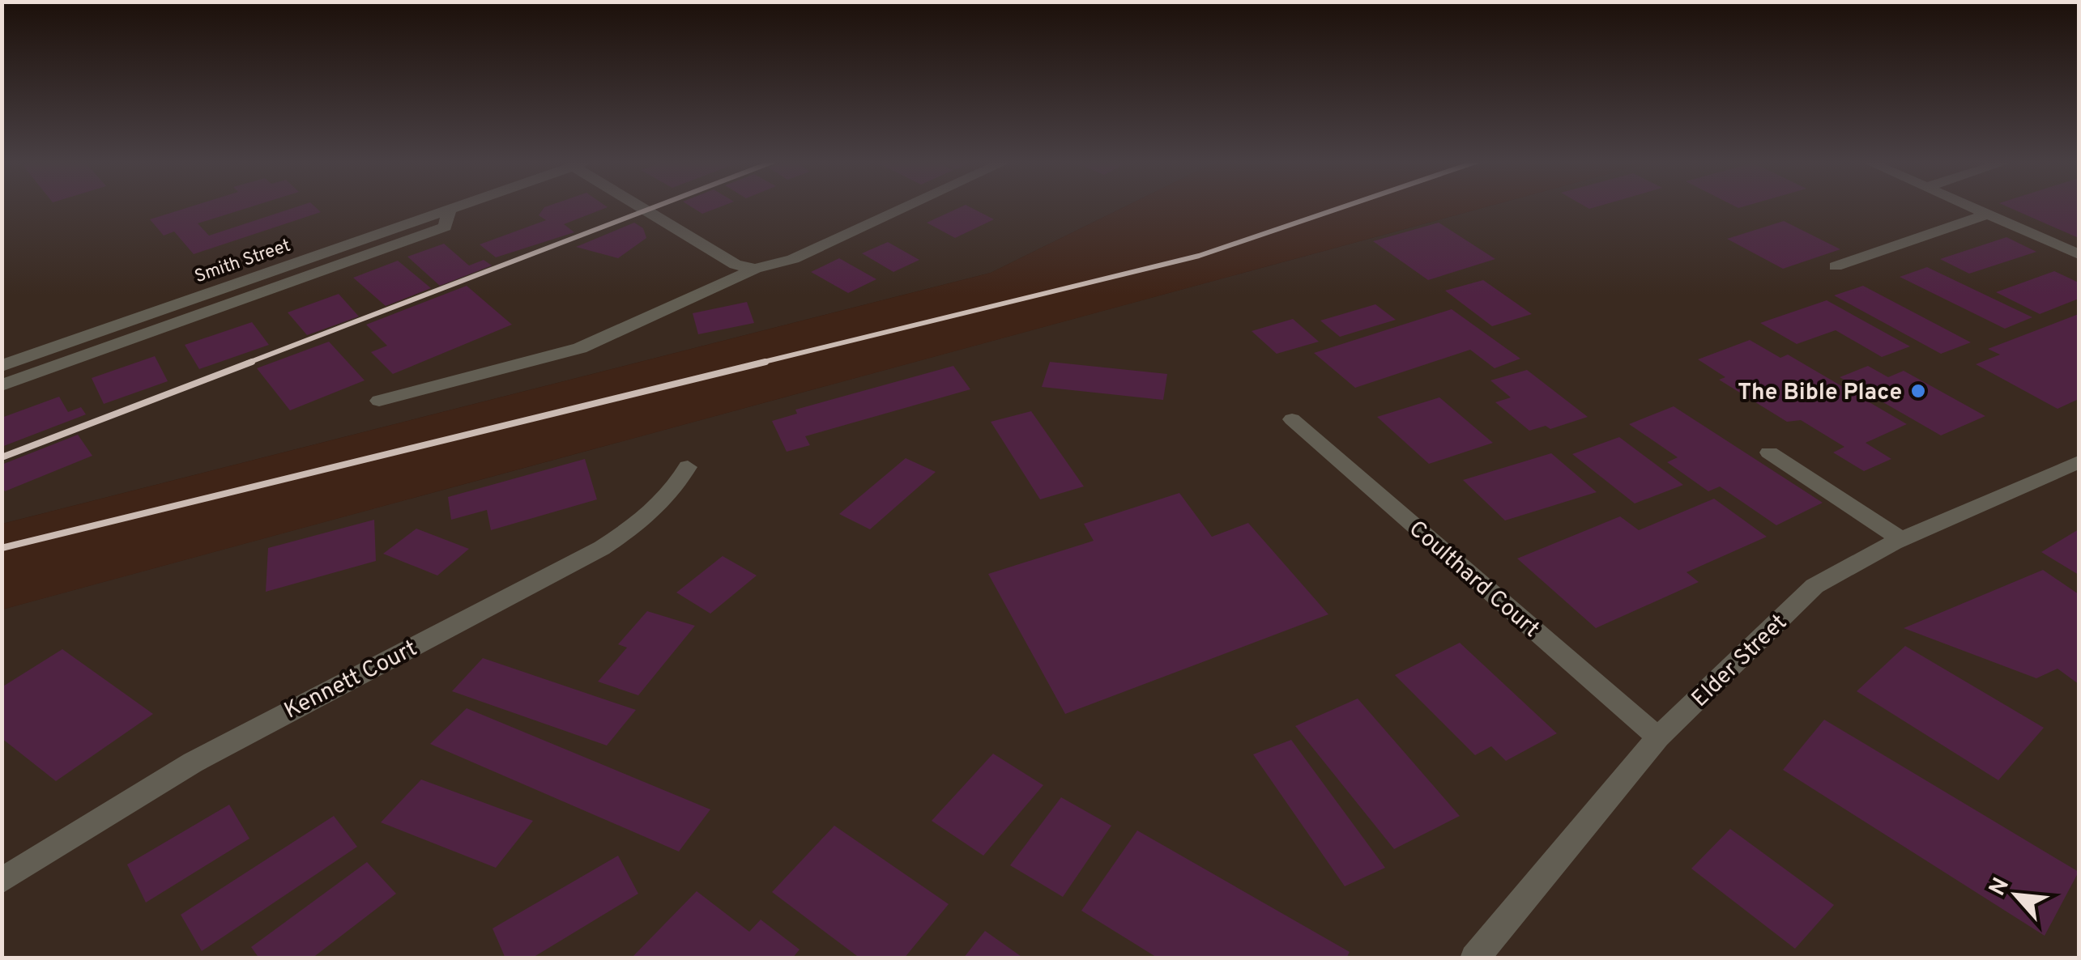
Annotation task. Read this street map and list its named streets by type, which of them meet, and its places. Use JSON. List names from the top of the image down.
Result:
{
  "streets": {
    "street": [
      "Smith Street",
      "Coulthard Court",
      "Elder Street",
      "Kennett Court"
    ]
  },
  "crossings": [
    ["Coulthard Court", "Elder Street"]
  ],
  "places": ["The Bible Place"],
  "north": "top left"
}
